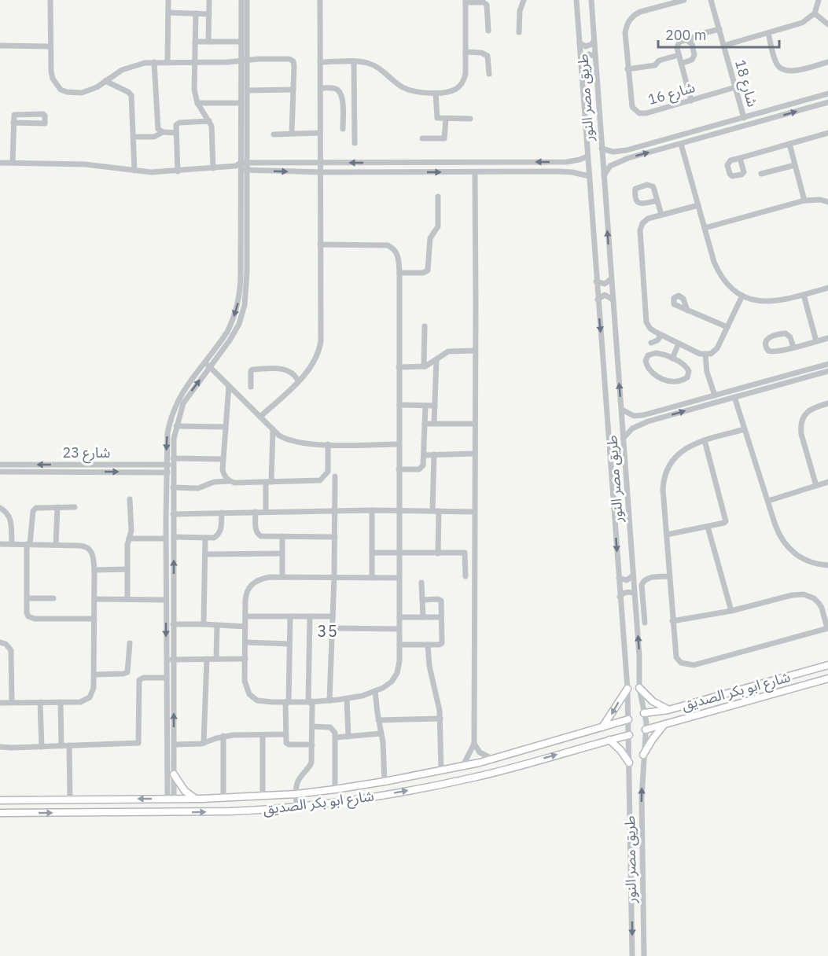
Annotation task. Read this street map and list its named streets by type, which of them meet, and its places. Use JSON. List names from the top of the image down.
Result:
{
  "streets": {
    "main road": ["شارع ابو بكر الصديق"],
    "street": [
      "شارع 18",
      "شارع 16",
      "طريق مصر النور",
      "شارع 23"
    ]
  },
  "crossings": [
    ["شارع 18", "شارع 16"],
    ["طريق مصر النور", "شارع ابو بكر الصديق"]
  ],
  "districts": ["35"],
  "scale_bar": "200 m"
}
